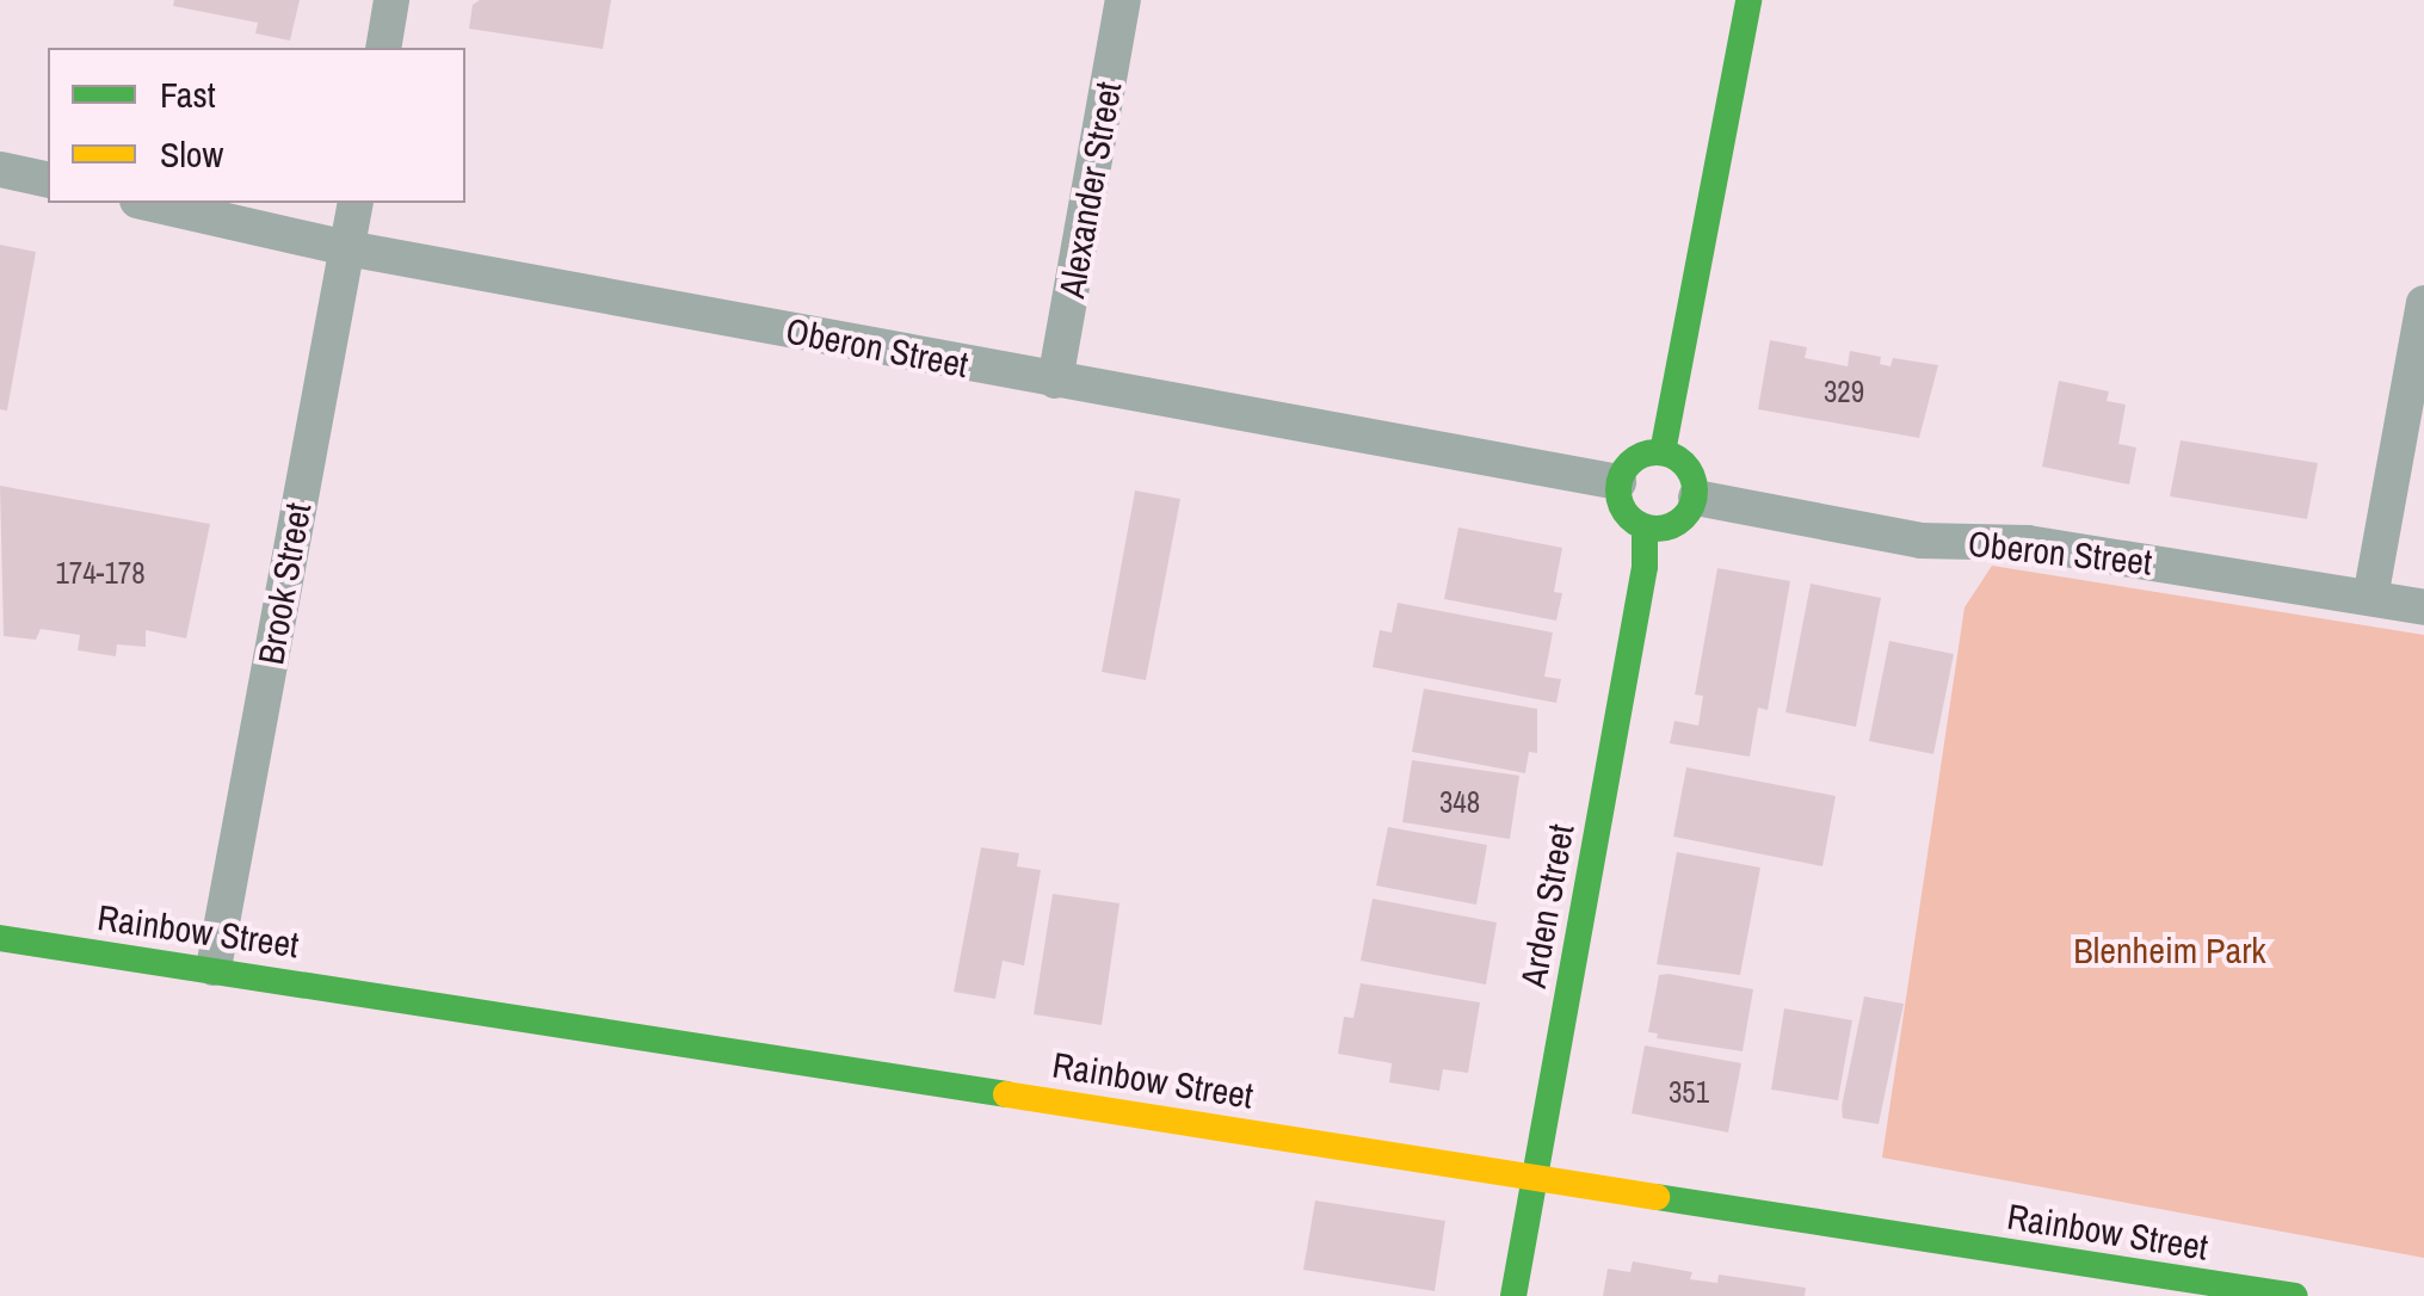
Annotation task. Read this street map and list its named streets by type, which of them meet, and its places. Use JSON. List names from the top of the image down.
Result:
{
  "streets": {
    "street": [
      "Alexander Street",
      "Oberon Street",
      "Brook Street",
      "Arden Street",
      "Rainbow Street"
    ]
  },
  "crossings": [
    ["Alexander Street", "Oberon Street"],
    ["Oberon Street", "Brook Street"],
    ["Oberon Street", "Arden Street"],
    ["Brook Street", "Rainbow Street"],
    ["Arden Street", "Rainbow Street"]
  ],
  "parks": ["Blenheim Park"],
  "house_numbers": [
    "329",
    "174-178",
    "348",
    "351"
  ],
  "legend": ["Fast", "Slow"]
}
